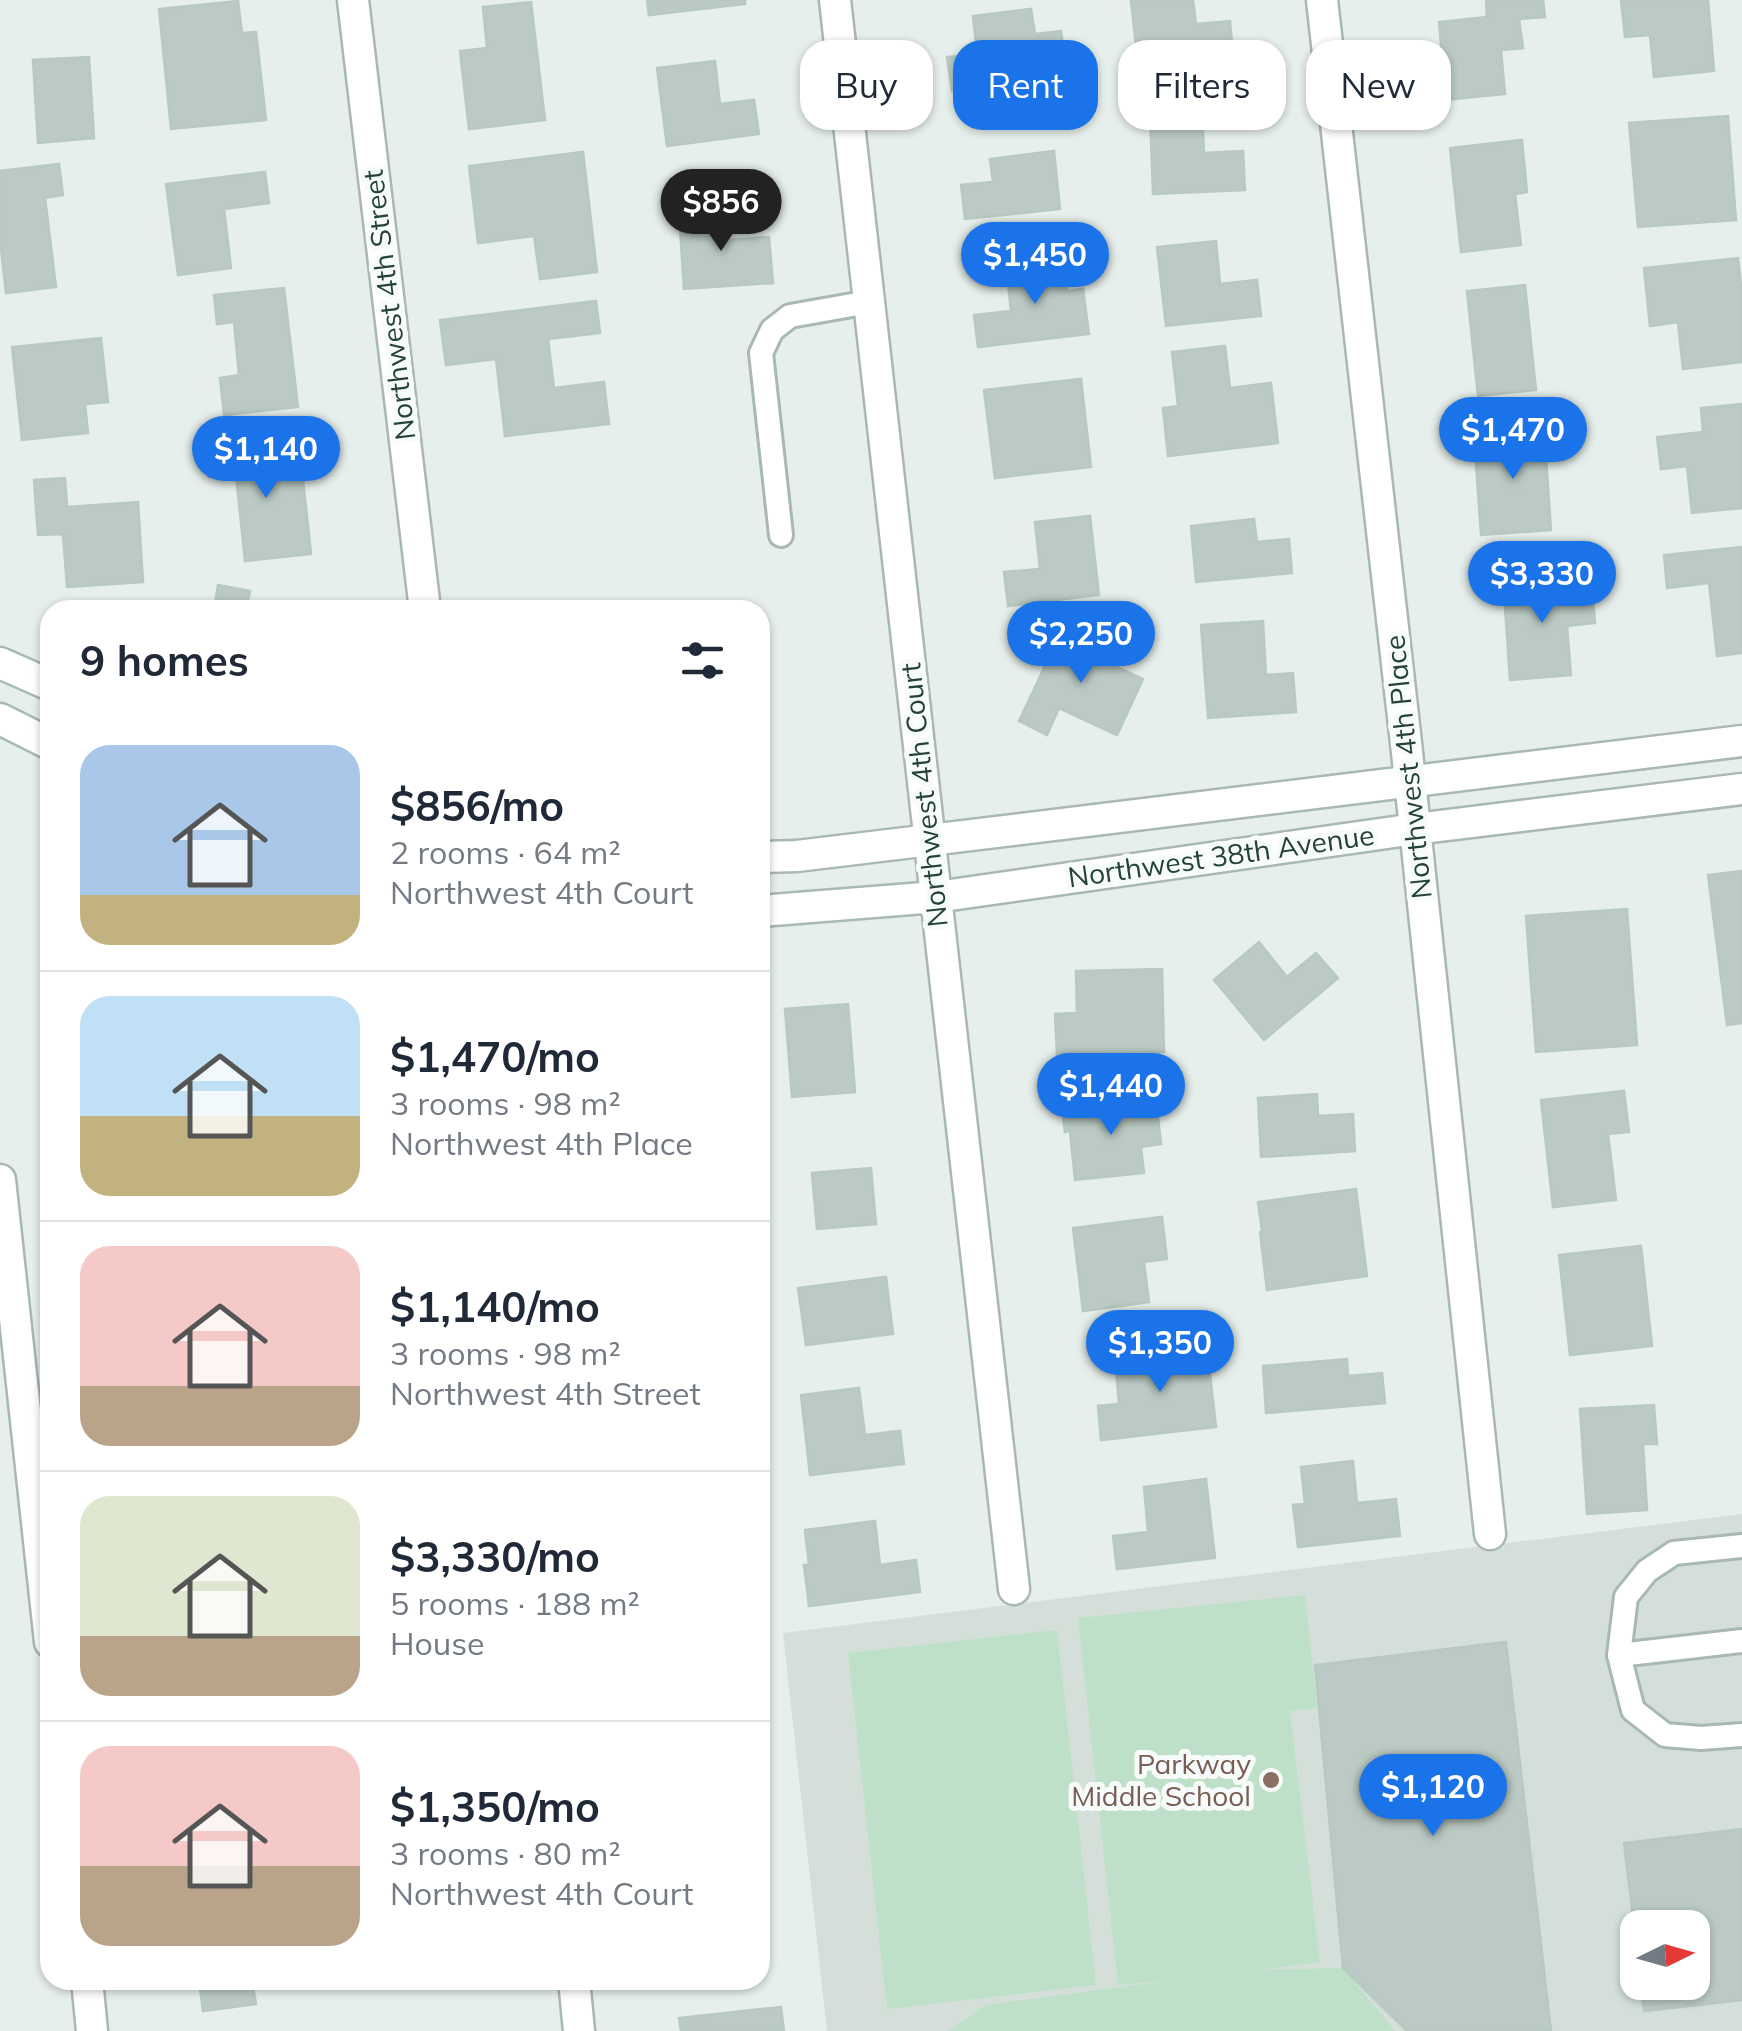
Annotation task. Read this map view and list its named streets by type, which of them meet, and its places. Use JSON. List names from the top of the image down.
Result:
{
  "streets": {
    "street": [
      "Northwest 4th Street",
      "Northwest 4th Place",
      "Northwest 4th Court",
      "Northwest 38th Avenue"
    ]
  },
  "crossings": [
    ["Northwest 4th Place", "Northwest 38th Avenue"],
    ["Northwest 4th Court", "Northwest 38th Avenue"]
  ],
  "places": ["Parkway Middle School"],
  "north": "right",
  "page": {
    "chip": [
      "Buy",
      "Rent",
      "Filters",
      "New"
    ],
    "price": [
      "$856",
      "$1,450",
      "$1,470",
      "$1,140",
      "$3,330",
      "$2,250",
      "$1,440",
      "$1,350",
      "$1,120"
    ],
    "heading": "9 homes",
    "list": [
      {
        "name": "$856/mo",
        "note": "2 rooms · 64 m² · Northwest 4th Court"
      },
      {
        "name": "$1,470/mo",
        "note": "3 rooms · 98 m² · Northwest 4th Place"
      },
      {
        "name": "$1,140/mo",
        "note": "3 rooms · 98 m² · Northwest 4th Street"
      },
      {
        "name": "$3,330/mo",
        "note": "5 rooms · 188 m² · House"
      },
      {
        "name": "$1,350/mo",
        "note": "3 rooms · 80 m² · Northwest 4th Court"
      }
    ]
  }
}
